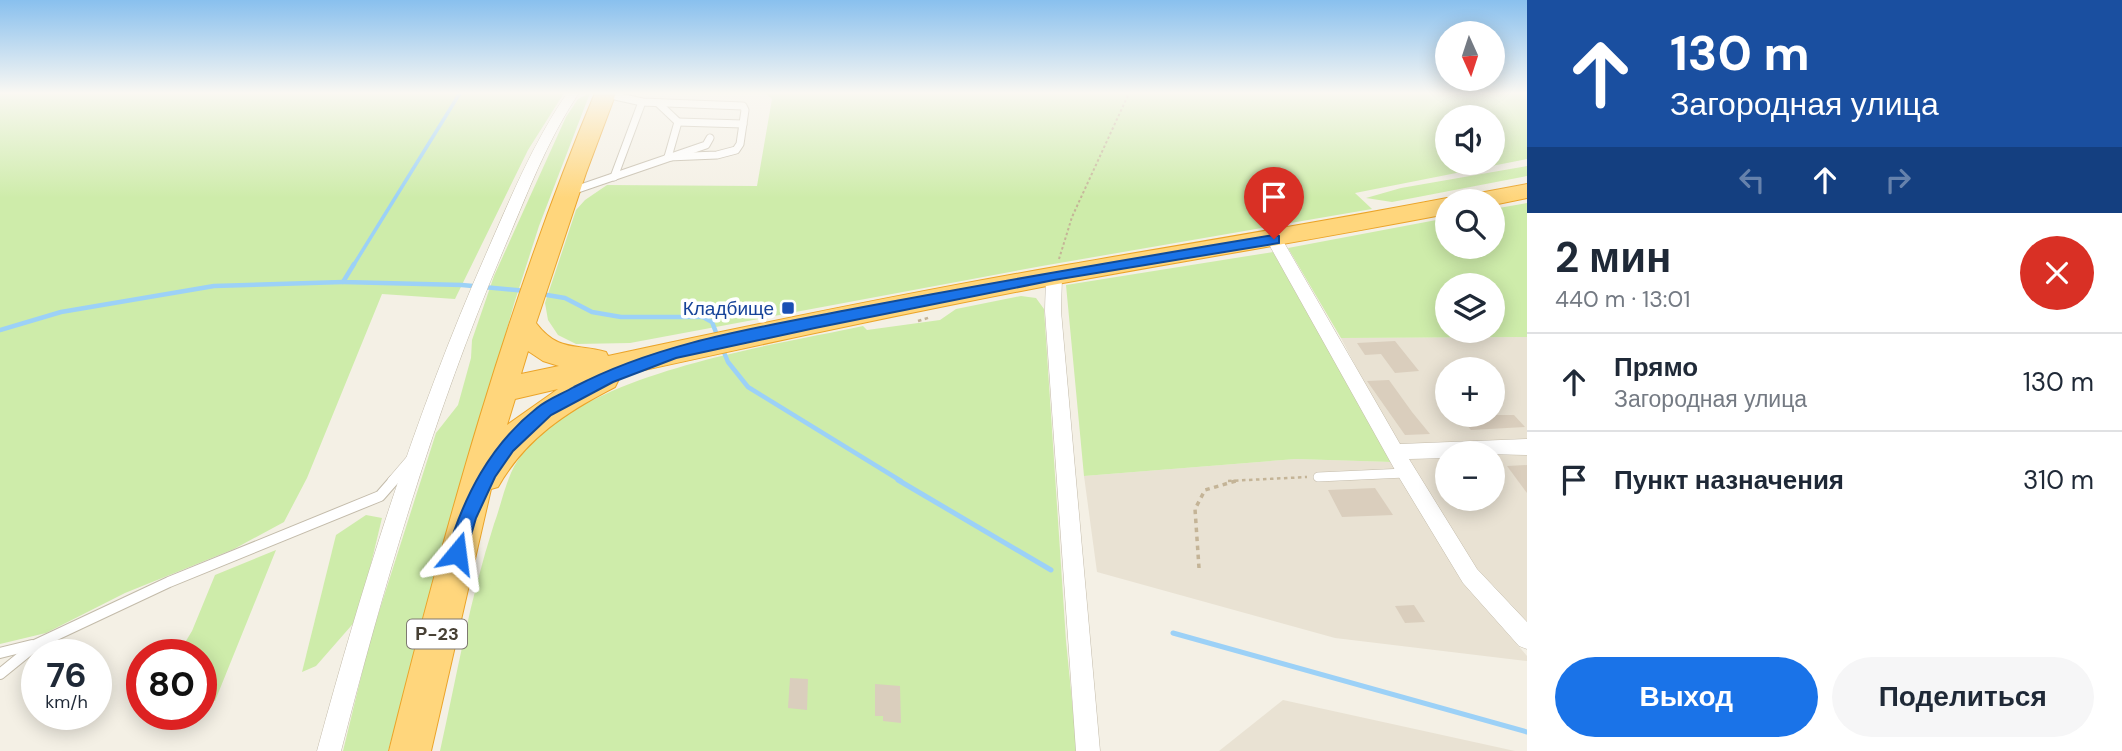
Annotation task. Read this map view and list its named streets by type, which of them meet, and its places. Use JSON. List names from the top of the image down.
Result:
{
  "streets": {
    "highway": ["Р-23"]
  },
  "places": {
    "transit": ["Кладбище"]
  },
  "north": "bottom",
  "page": {
    "turn": ["130 m", "Загородная улица"],
    "map_buttons": ["+", "−"],
    "heading": ["2 мин", "440 m · 13:01"],
    "list": [
      {
        "name": "Прямо",
        "note": "Загородная улица",
        "value": "130 m"
      },
      {
        "name": "Пункт назначения",
        "value": "310 m"
      }
    ],
    "speed": "76 km/h",
    "limit": "80",
    "buttons": ["Выход", "Поделиться"]
  }
}
